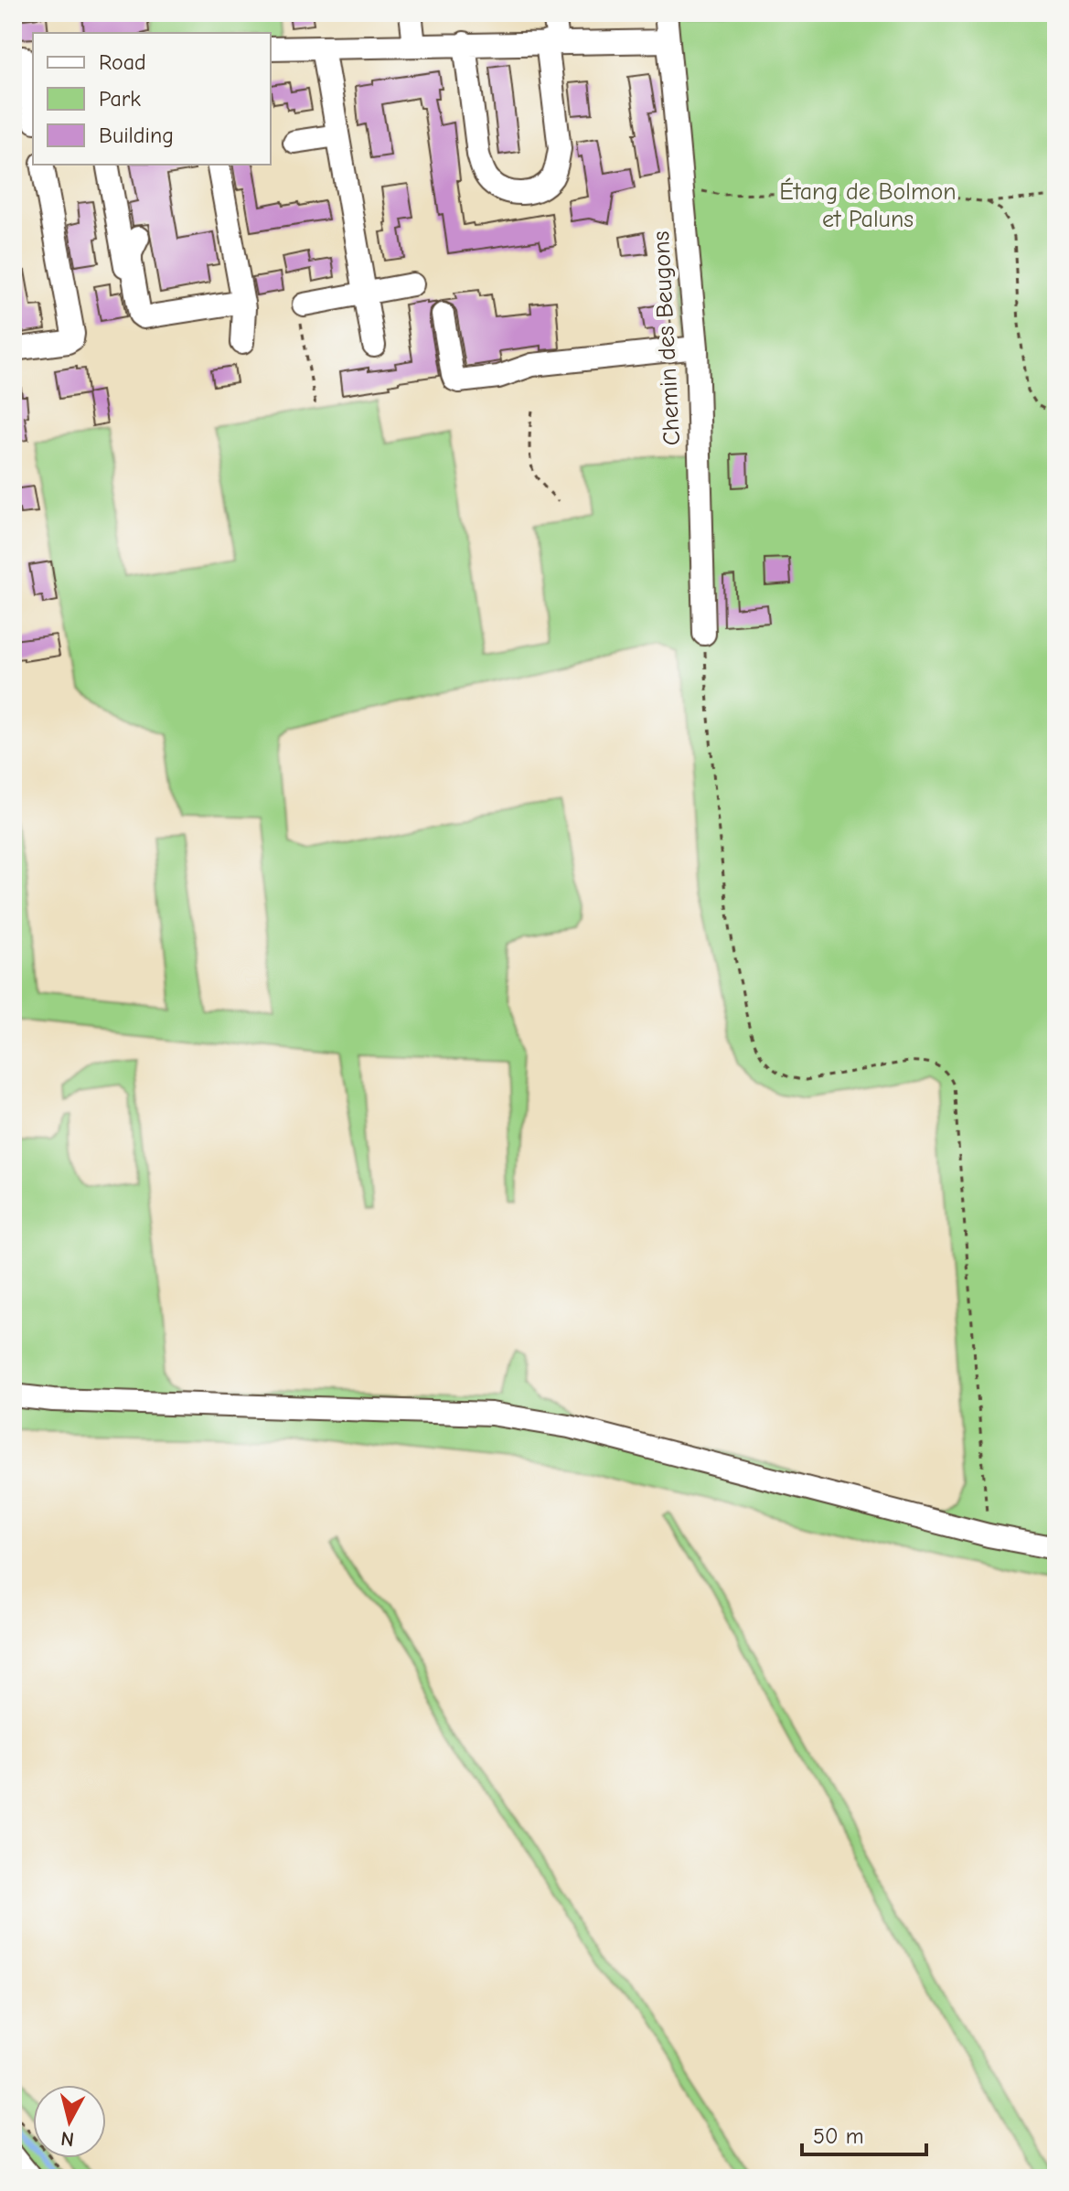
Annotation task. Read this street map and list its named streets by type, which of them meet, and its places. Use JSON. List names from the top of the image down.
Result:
{
  "streets": {
    "street": ["Chemin des Beugons"]
  },
  "parks": ["Étang de Bolmon et Paluns"],
  "legend": ["Road", "Park", "Building"],
  "scale_bar": "50 m",
  "north": "bottom"
}
